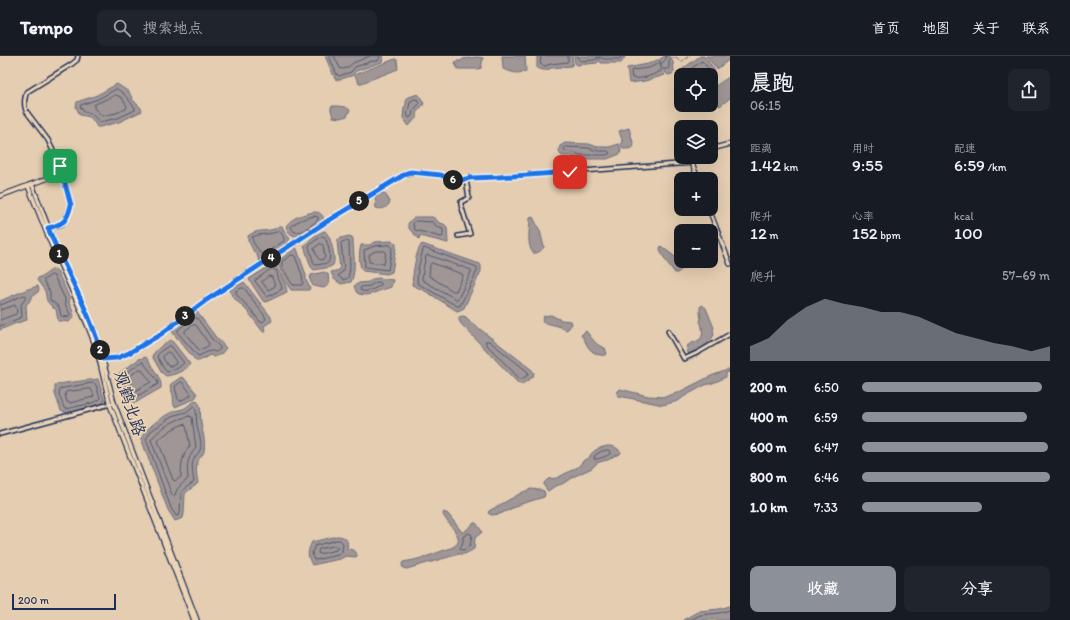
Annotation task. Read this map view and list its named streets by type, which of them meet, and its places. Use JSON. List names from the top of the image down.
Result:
{
  "streets": {
    "street": ["观鹤北路"]
  },
  "scale_bar": "200 m",
  "page": {
    "header": "Tempo",
    "search": "搜索地点",
    "nav": [
      "首页",
      "地图",
      "关于",
      "联系"
    ],
    "heading": ["晨跑", "06:15"],
    "map_buttons": ["+", "−"],
    "stats": [
      ["距离", "1.42 km"],
      ["用时", "9:55"],
      ["配速", "6:59 /km"],
      ["爬升", "12 m"],
      ["心率", "152 bpm"],
      ["kcal", "100"]
    ],
    "pins": [
      "6",
      "5",
      "1",
      "4",
      "3",
      "2"
    ],
    "chart": ["爬升", "57–69 m"],
    "list": [
      {
        "name": "200 m",
        "note": "6:50"
      },
      {
        "name": "400 m",
        "note": "6:59"
      },
      {
        "name": "600 m",
        "note": "6:47"
      },
      {
        "name": "800 m",
        "note": "6:46"
      },
      {
        "name": "1.0 km",
        "note": "7:33"
      }
    ],
    "buttons": ["收藏", "分享"],
    "scale": "200 m"
  }
}
